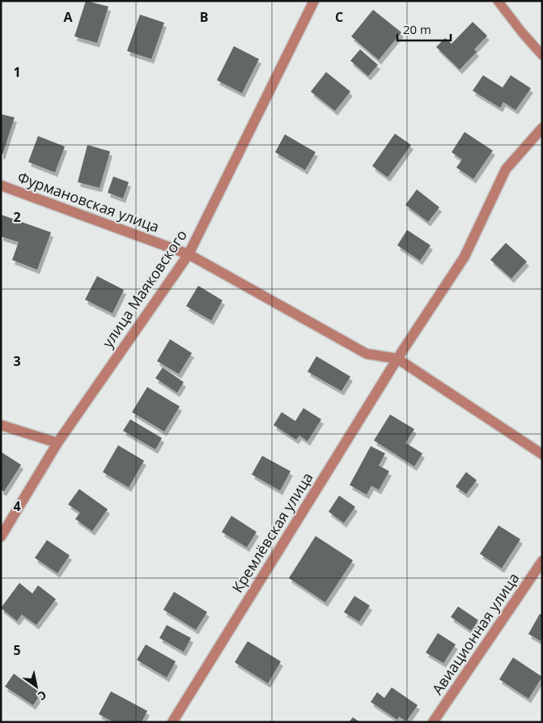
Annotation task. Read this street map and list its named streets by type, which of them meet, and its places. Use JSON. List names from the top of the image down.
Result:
{
  "streets": {
    "street": [
      "Фурмановская улица",
      "улица Маяковского",
      "Кремлёвская улица",
      "Авиационная улица"
    ]
  },
  "crossings": [
    ["Фурмановская улица", "улица Маяковского"],
    ["Фурмановская улица", "Кремлёвская улица"]
  ],
  "scale_bar": "20 m",
  "north": "bottom right",
  "grid": {
    "columns": ["A", "B", "C"],
    "rows": [
      "1",
      "2",
      "3",
      "4",
      "5"
    ]
  }
}
